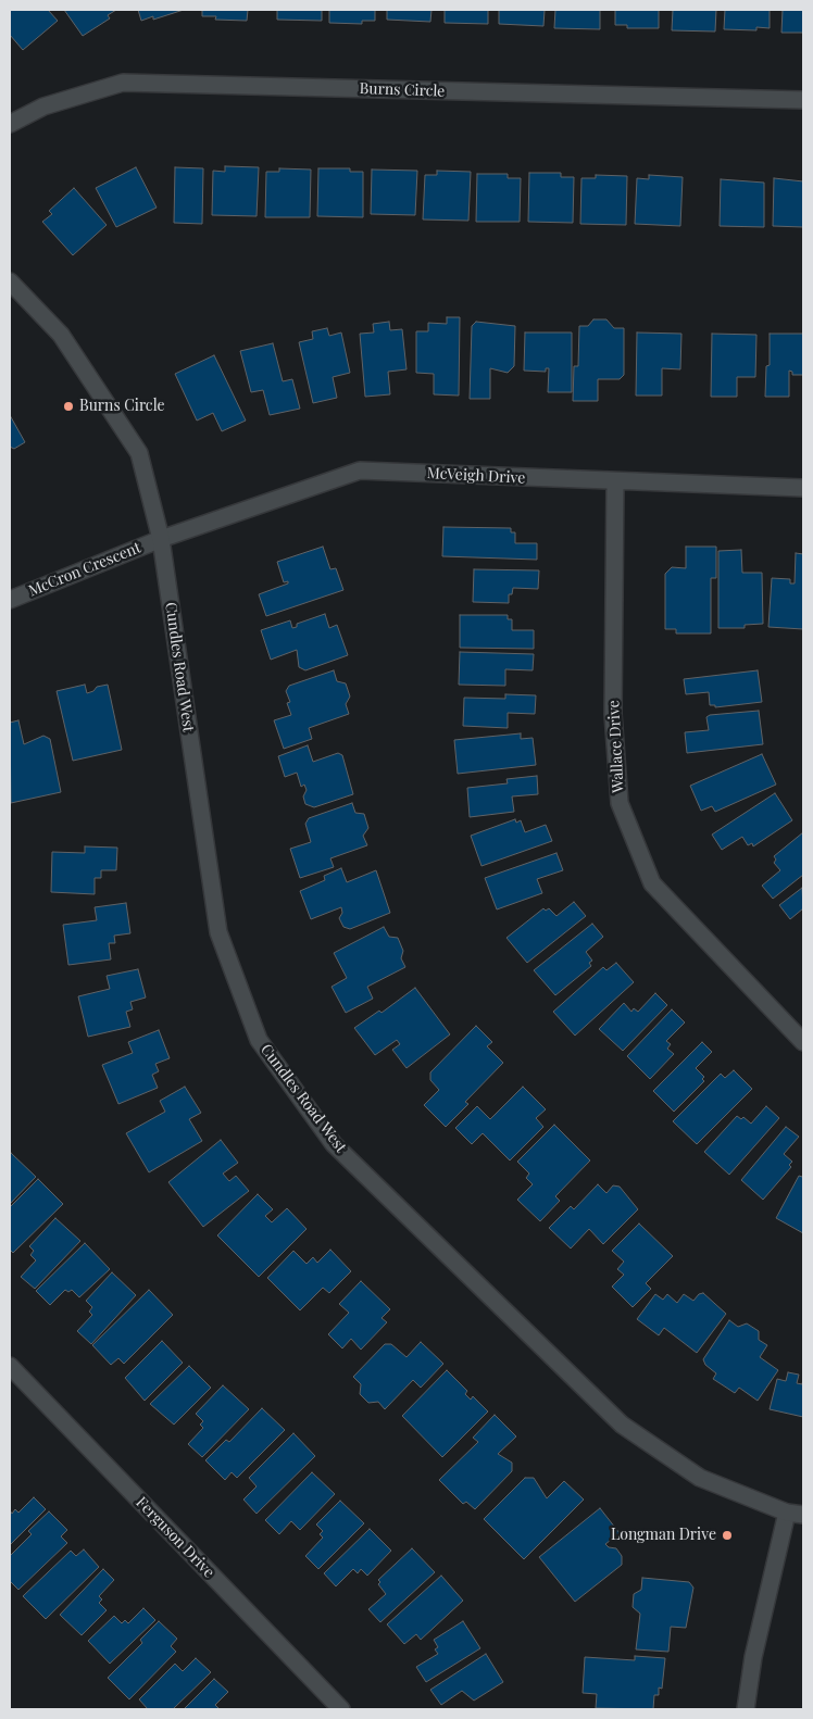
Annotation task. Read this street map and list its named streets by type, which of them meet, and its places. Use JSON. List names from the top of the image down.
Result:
{
  "streets": {
    "street": [
      "Burns Circle",
      "McVeigh Drive",
      "McCron Crescent",
      "Cundles Road West",
      "Wallace Drive",
      "Ferguson Drive"
    ]
  },
  "crossings": [
    ["McVeigh Drive", "McCron Crescent"],
    ["McVeigh Drive", "Cundles Road West"],
    ["McVeigh Drive", "Wallace Drive"],
    ["McCron Crescent", "Cundles Road West"]
  ],
  "places": ["Burns Circle", "Longman Drive"]
}
